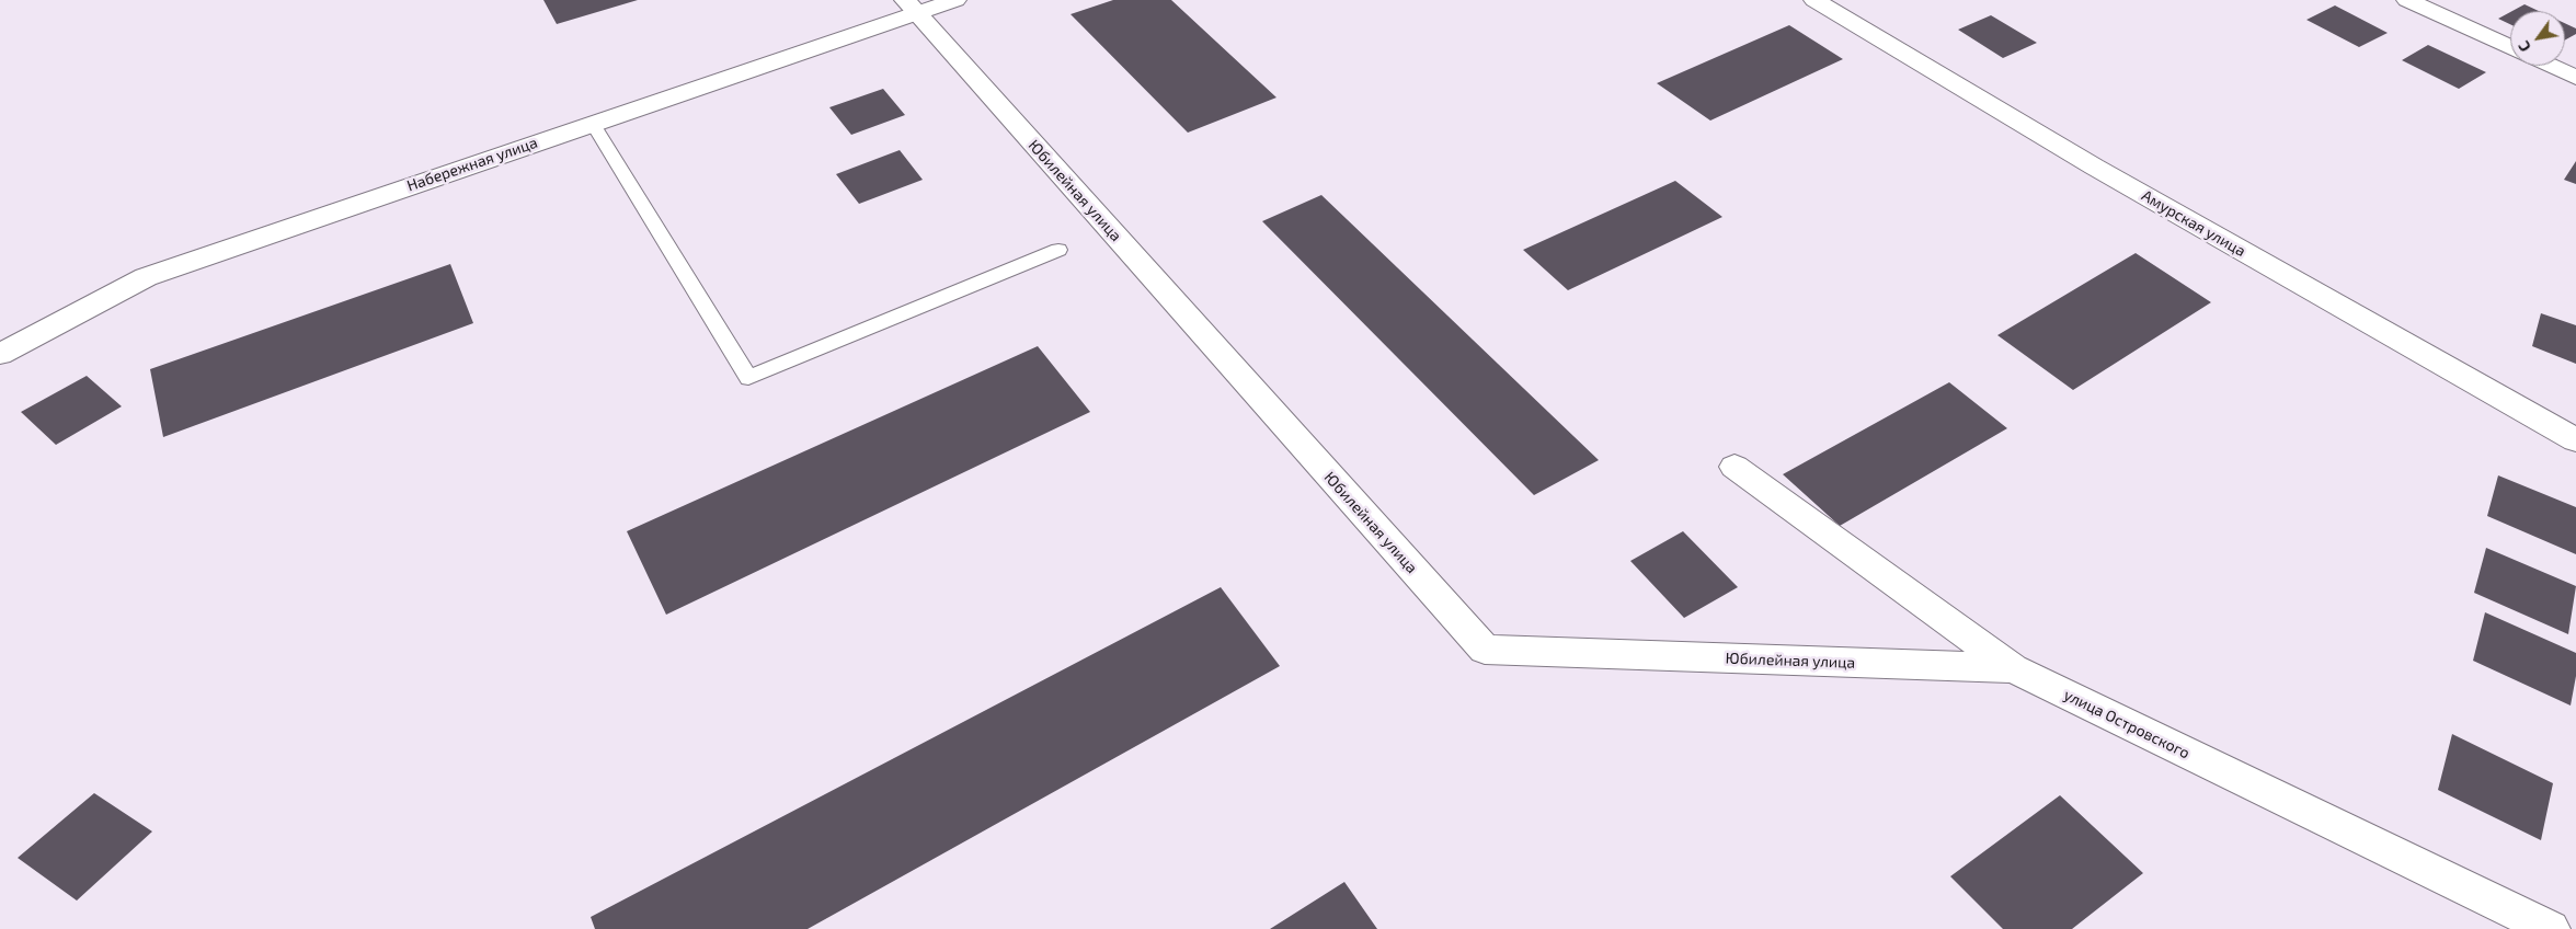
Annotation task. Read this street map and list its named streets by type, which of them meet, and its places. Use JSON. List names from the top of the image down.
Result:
{
  "streets": {
    "street": [
      "Набережная улица",
      "Юбилейная улица",
      "Амурская улица",
      "улица Островского"
    ]
  },
  "crossings": [
    ["Набережная улица", "Юбилейная улица"],
    ["Юбилейная улица", "улица Островского"]
  ],
  "north": "bottom left"
}
